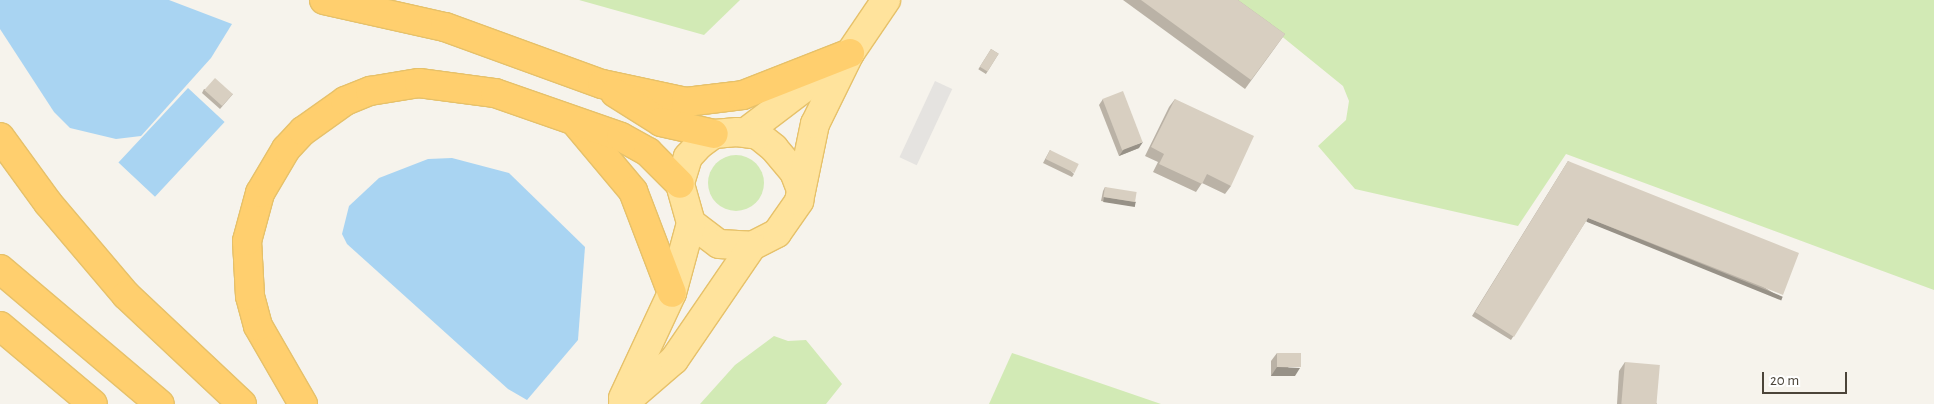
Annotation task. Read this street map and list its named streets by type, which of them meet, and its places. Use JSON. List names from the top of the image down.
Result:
{
  "scale_bar": "20 m"
}
